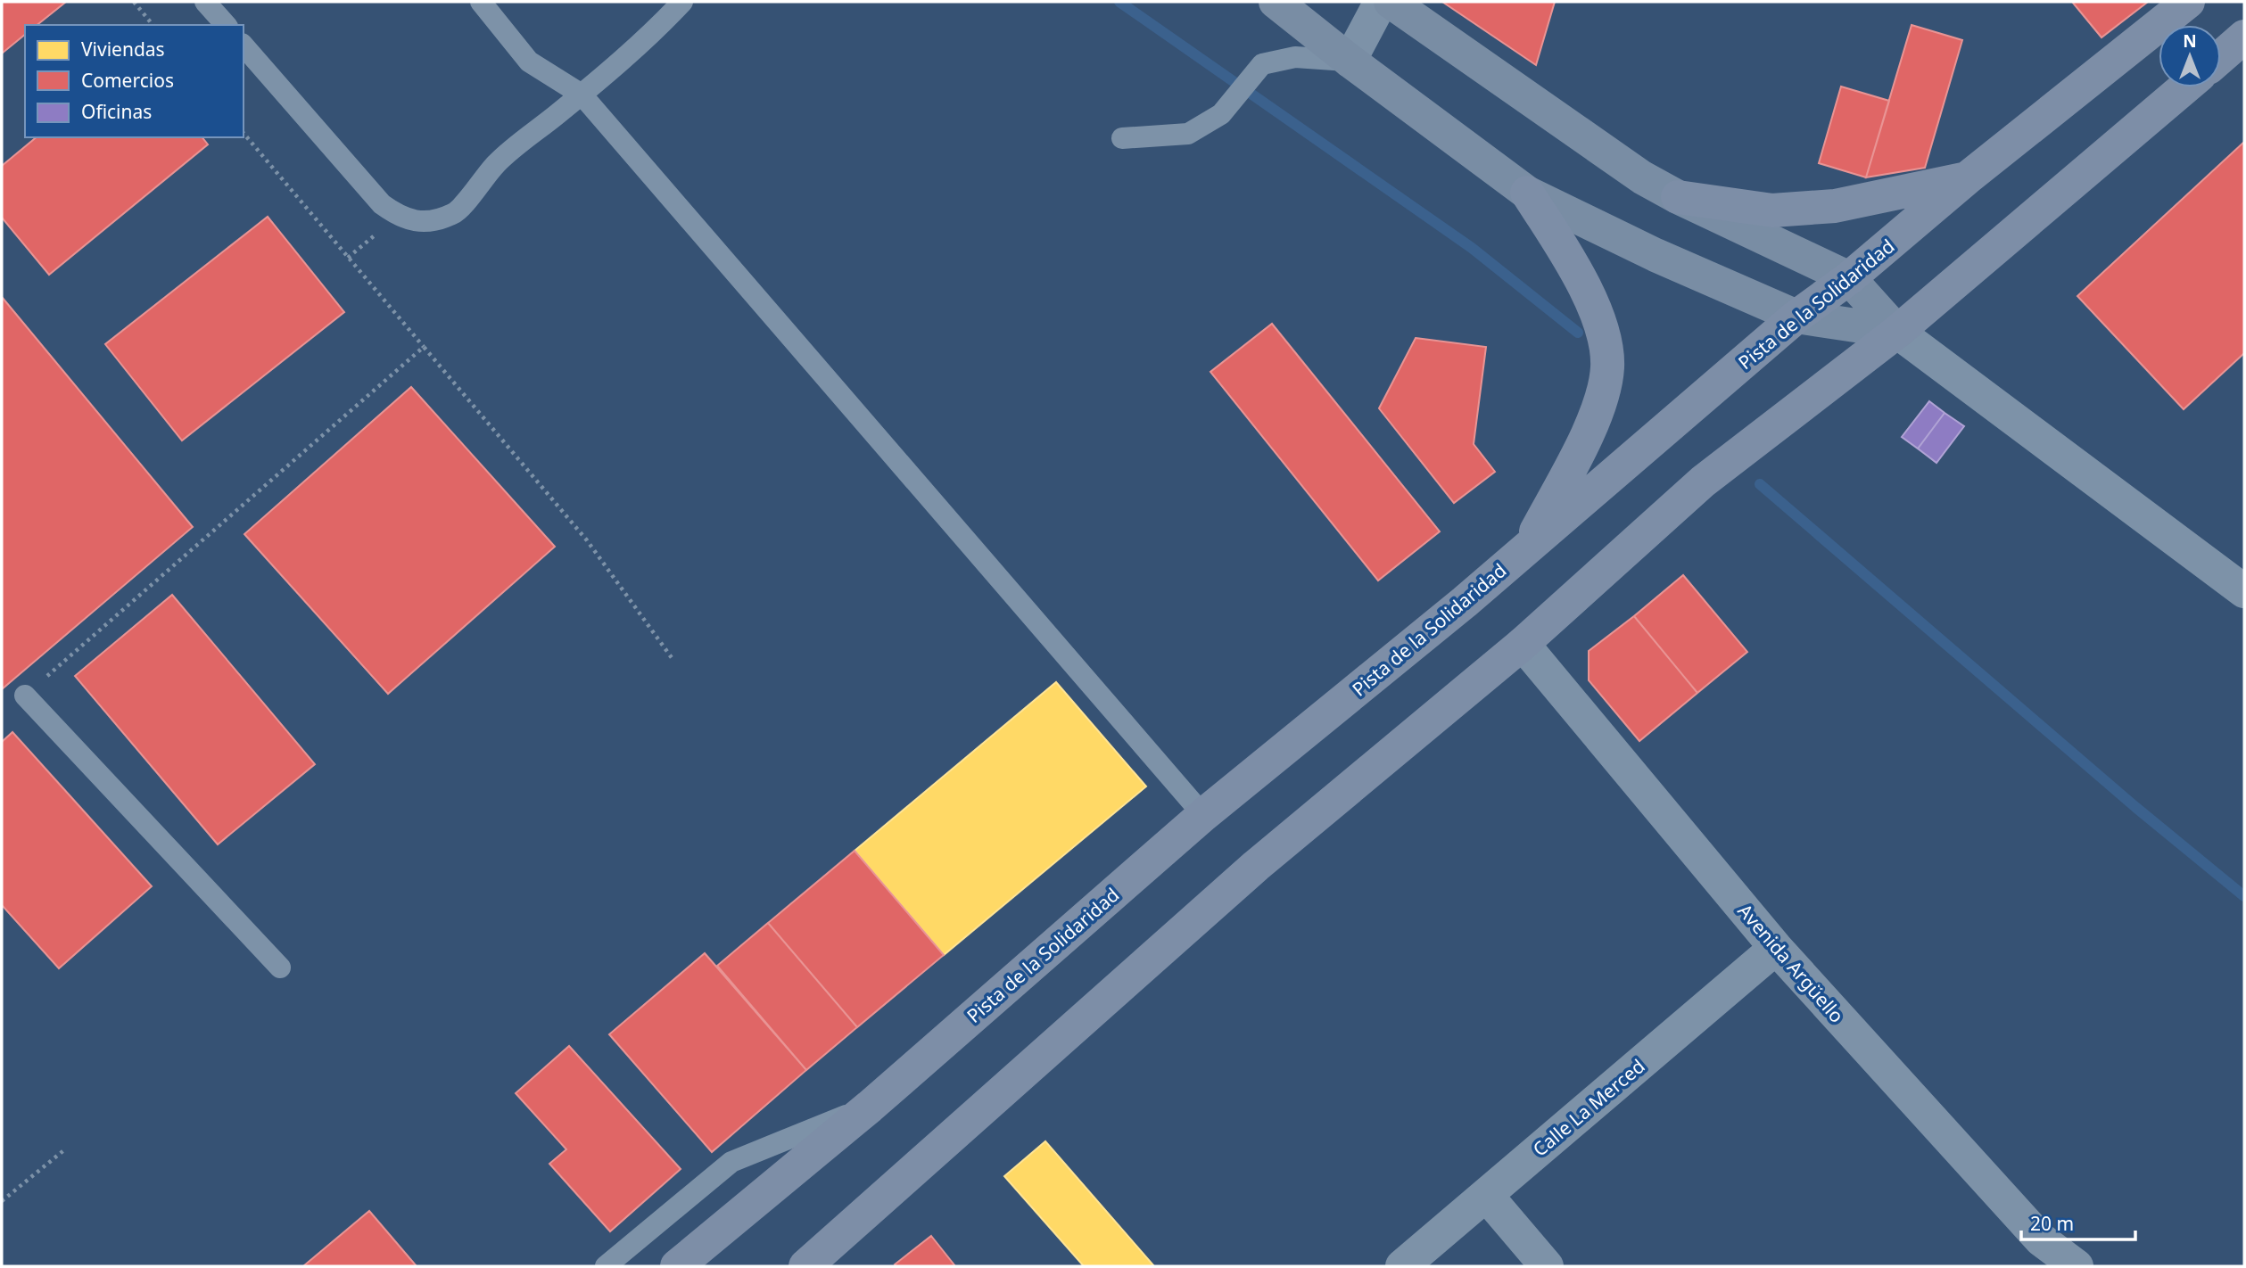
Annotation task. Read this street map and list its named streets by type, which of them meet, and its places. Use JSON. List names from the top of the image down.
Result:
{
  "streets": {
    "main road": ["Pista de la Solidaridad"],
    "street": ["Avenida Argüello", "Calle La Merced"]
  },
  "crossings": [
    ["Avenida Argüello", "Calle La Merced"]
  ],
  "legend": ["Viviendas", "Comercios", "Oficinas"],
  "scale_bar": "20 m",
  "north": "top"
}
